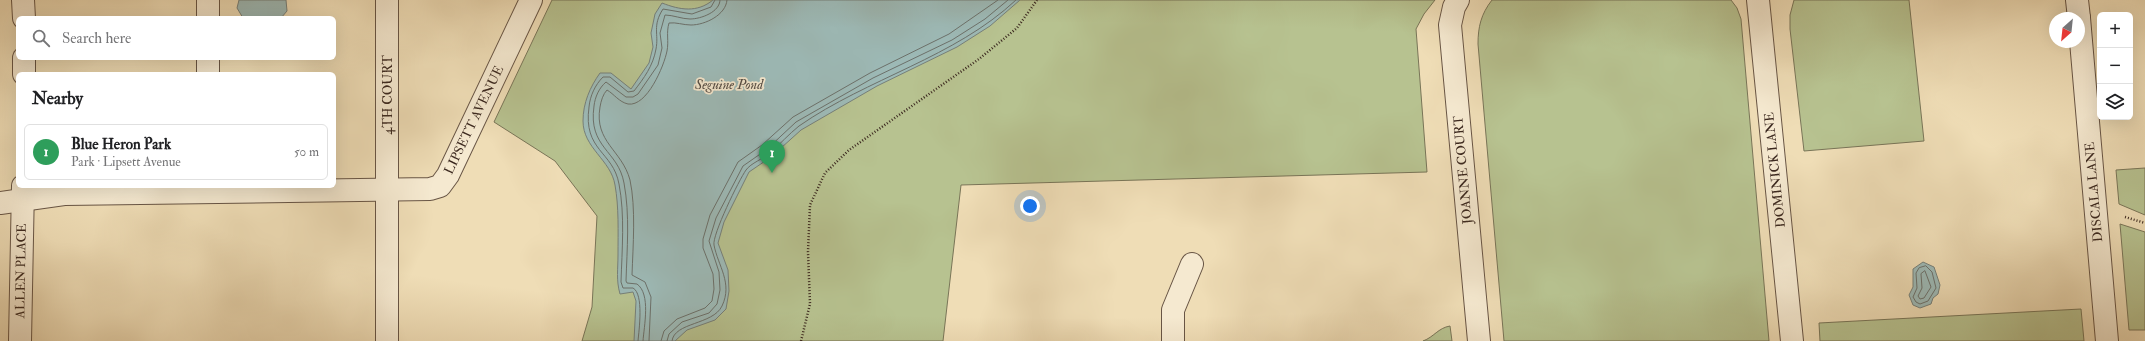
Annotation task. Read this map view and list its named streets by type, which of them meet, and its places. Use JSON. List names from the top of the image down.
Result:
{
  "streets": {
    "street": [
      "4TH COURT",
      "LIPSETT AVENUE",
      "JOANNE COURT",
      "DOMINICK LANE",
      "DISCALA LANE",
      "ALLEN PLACE"
    ]
  },
  "crossings": [
    ["4TH COURT", "LIPSETT AVENUE"]
  ],
  "water": ["Seguine Pond"],
  "north": "bottom left",
  "page": {
    "map_buttons": ["+", "−"],
    "search": "Search here",
    "heading": "Nearby",
    "list": [
      {
        "mark": "1",
        "name": "Blue Heron Park",
        "note": "Park · Lipsett Avenue",
        "value": "50 m"
      }
    ],
    "pins": "1"
  }
}
